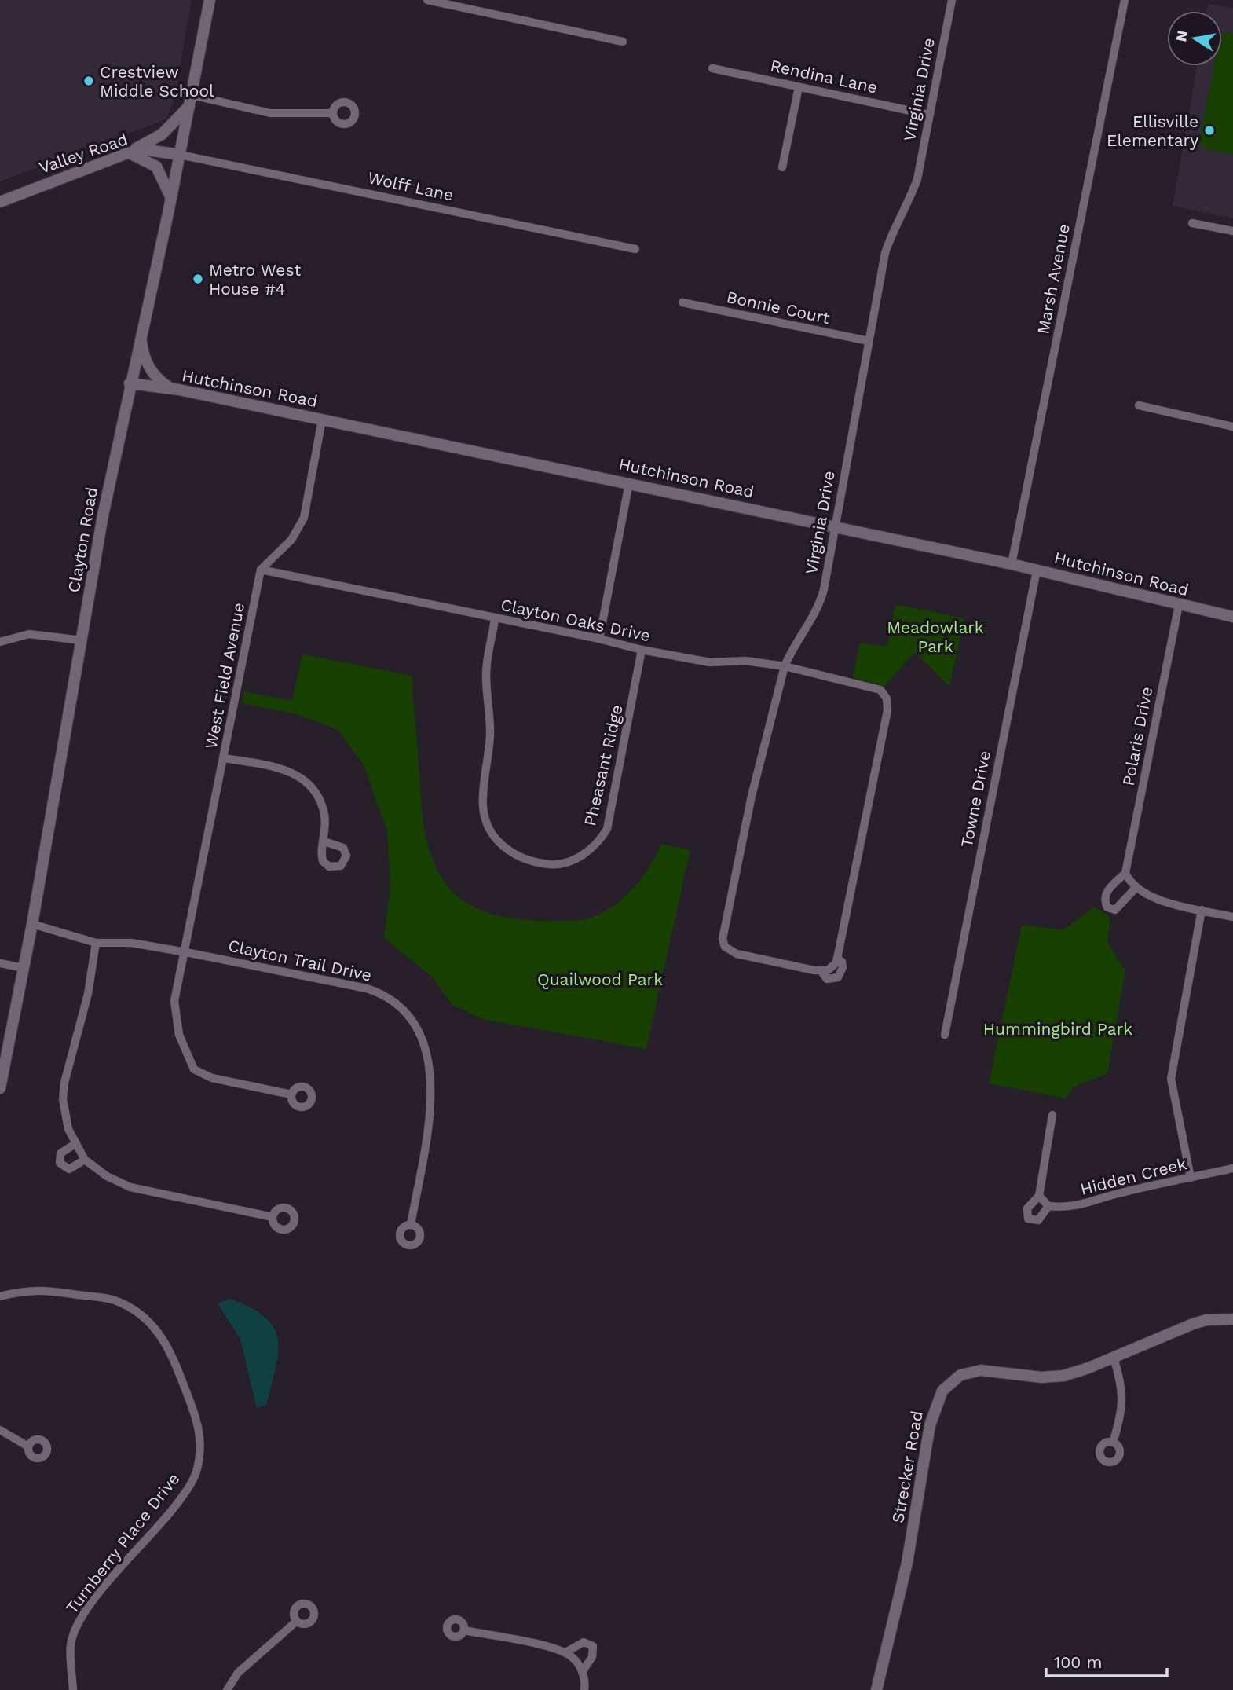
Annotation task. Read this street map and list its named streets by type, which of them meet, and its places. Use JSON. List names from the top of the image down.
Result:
{
  "streets": {
    "street": [
      "Rendina Lane",
      "Virginia Drive",
      "Valley Road",
      "Wolff Lane",
      "Marsh Avenue",
      "Bonnie Court",
      "Hutchinson Road",
      "Clayton Road",
      "Clayton Oaks Drive",
      "West Field Avenue",
      "Polaris Drive",
      "Pheasant Ridge",
      "Towne Drive",
      "Clayton Trail Drive",
      "Hidden Creek",
      "Strecker Road",
      "Turnberry Place Drive"
    ]
  },
  "crossings": [
    ["Rendina Lane", "Virginia Drive"],
    ["Virginia Drive", "Bonnie Court"],
    ["Virginia Drive", "Hutchinson Road"],
    ["Virginia Drive", "Clayton Oaks Drive"],
    ["Valley Road", "Wolff Lane"],
    ["Valley Road", "Clayton Road"],
    ["Wolff Lane", "Clayton Road"],
    ["Marsh Avenue", "Hutchinson Road"],
    ["Hutchinson Road", "Clayton Road"],
    ["Hutchinson Road", "Polaris Drive"],
    ["Hutchinson Road", "Towne Drive"],
    ["Clayton Road", "Clayton Trail Drive"],
    ["Clayton Oaks Drive", "West Field Avenue"],
    ["Clayton Oaks Drive", "Pheasant Ridge"],
    ["West Field Avenue", "Clayton Trail Drive"]
  ],
  "parks": ["Meadowlark Park", "Quailwood Park", "Hummingbird Park"],
  "places": ["Crestview Middle School", "Ellisville Elementary", "Metro West House #4"],
  "scale_bar": "100 m",
  "north": "left"
}
